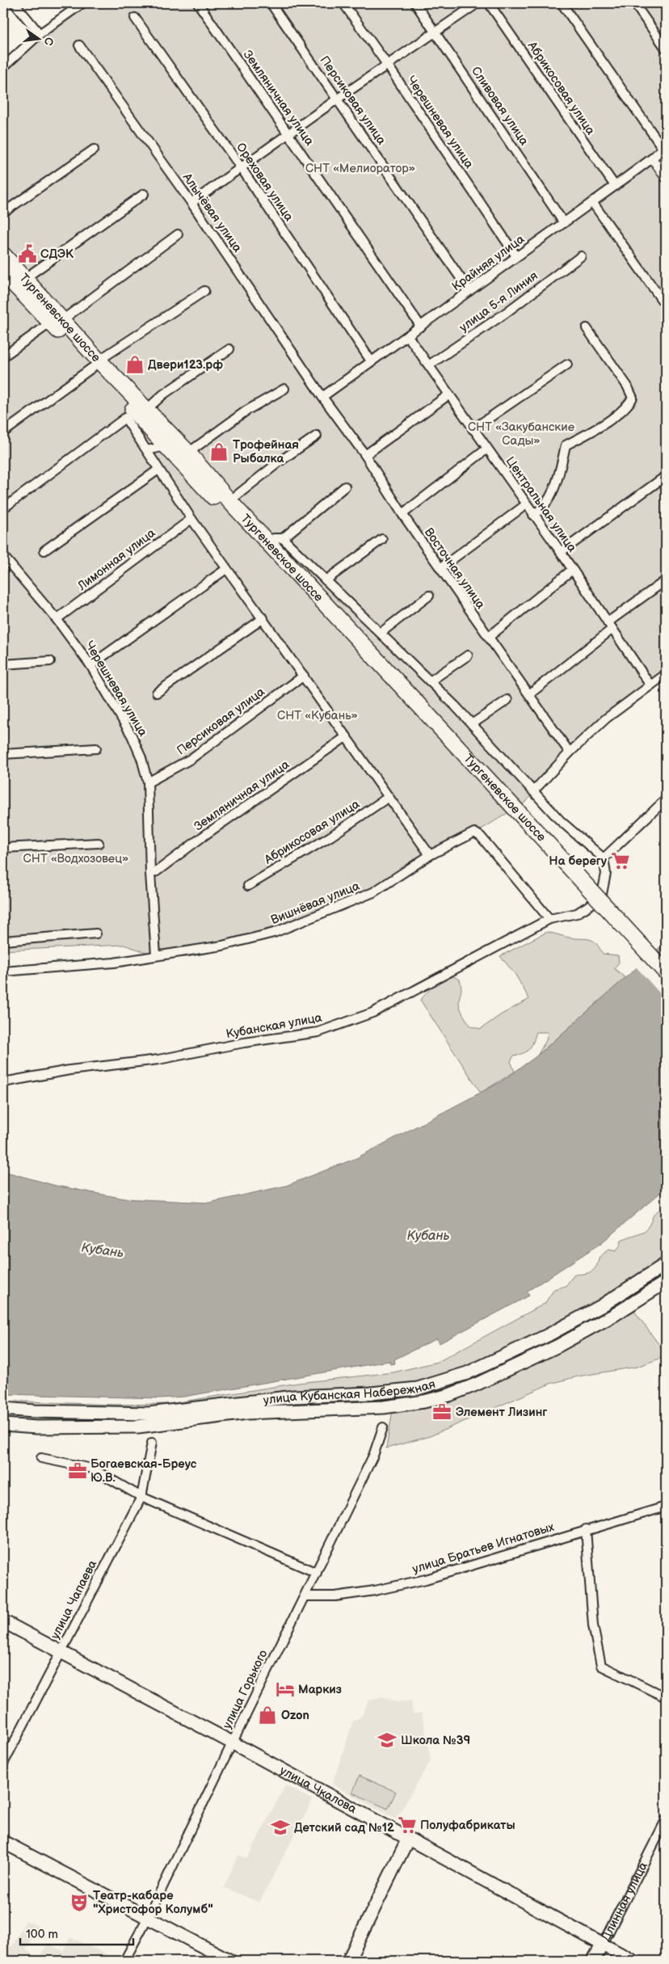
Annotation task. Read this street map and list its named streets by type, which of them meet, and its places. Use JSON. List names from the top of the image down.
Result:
{
  "streets": {
    "highway": ["Тургеневское шоссе"],
    "main road": ["улица Кубанская Набережная", "улица Чкалова", "Длинная улица"],
    "street": [
      "Абрикосовая улица",
      "Земляничная улица",
      "Персиковая улица",
      "Сливовая улица",
      "Черешневая улица",
      "Ореховая улица",
      "Алычёвая улица",
      "Крайняя улица",
      "улица 5-я Линия",
      "Центральная улица",
      "Лимонная улица",
      "Восточная улица",
      "Вишнёвая улица",
      "Кубанская улица",
      "улица Братьев Игнатовых",
      "улица Чапаева",
      "улица Горького"
    ]
  },
  "crossings": [
    ["Абрикосовая улица", "Крайняя улица"],
    ["Земляничная улица", "Черешневая улица"],
    ["Земляничная улица", "Крайняя улица"],
    ["Персиковая улица", "Черешневая улица"],
    ["Персиковая улица", "Крайняя улица"],
    ["Сливовая улица", "Крайняя улица"],
    ["Черешневая улица", "Крайняя улица"],
    ["Черешневая улица", "Лимонная улица"],
    ["Черешневая улица", "Вишнёвая улица"],
    ["Ореховая улица", "Крайняя улица"],
    ["Алычёвая улица", "Крайняя улица"],
    ["Алычёвая улица", "Восточная улица"],
    ["Крайняя улица", "Центральная улица"],
    ["Крайняя улица", "Восточная улица"],
    ["улица 5-я Линия", "Центральная улица"],
    ["Вишнёвая улица", "Кубанская улица"],
    ["улица Братьев Игнатовых", "улица Горького"],
    ["улица Чапаева", "улица Чкалова"],
    ["улица Горького", "улица Чкалова"],
    ["улица Чкалова", "Длинная улица"]
  ],
  "water": ["Кубань"],
  "parks": [
    "СНТ «Мелиоратор»",
    "СНТ «Закубанские Сады»",
    "СНТ «Кубань»",
    "СНТ «Водхозовец»"
  ],
  "places": {
    "public building": ["СДЭК"],
    "shop": ["Двери123.рф", "Трофейная Рыбалка", "Ozon"],
    "supermarket": ["На берегу", "Полуфабрикаты"],
    "office": ["Элемент Лизинг", "Богаевская-Бреус Ю.В."],
    "hotel": ["Маркиз"],
    "school or university": ["Школа №39", "Детский сад №12"],
    "theatre": ["Театр-кабаре \"Христофор Колумб\""]
  },
  "scale_bar": "100 m",
  "north": "right"
}
